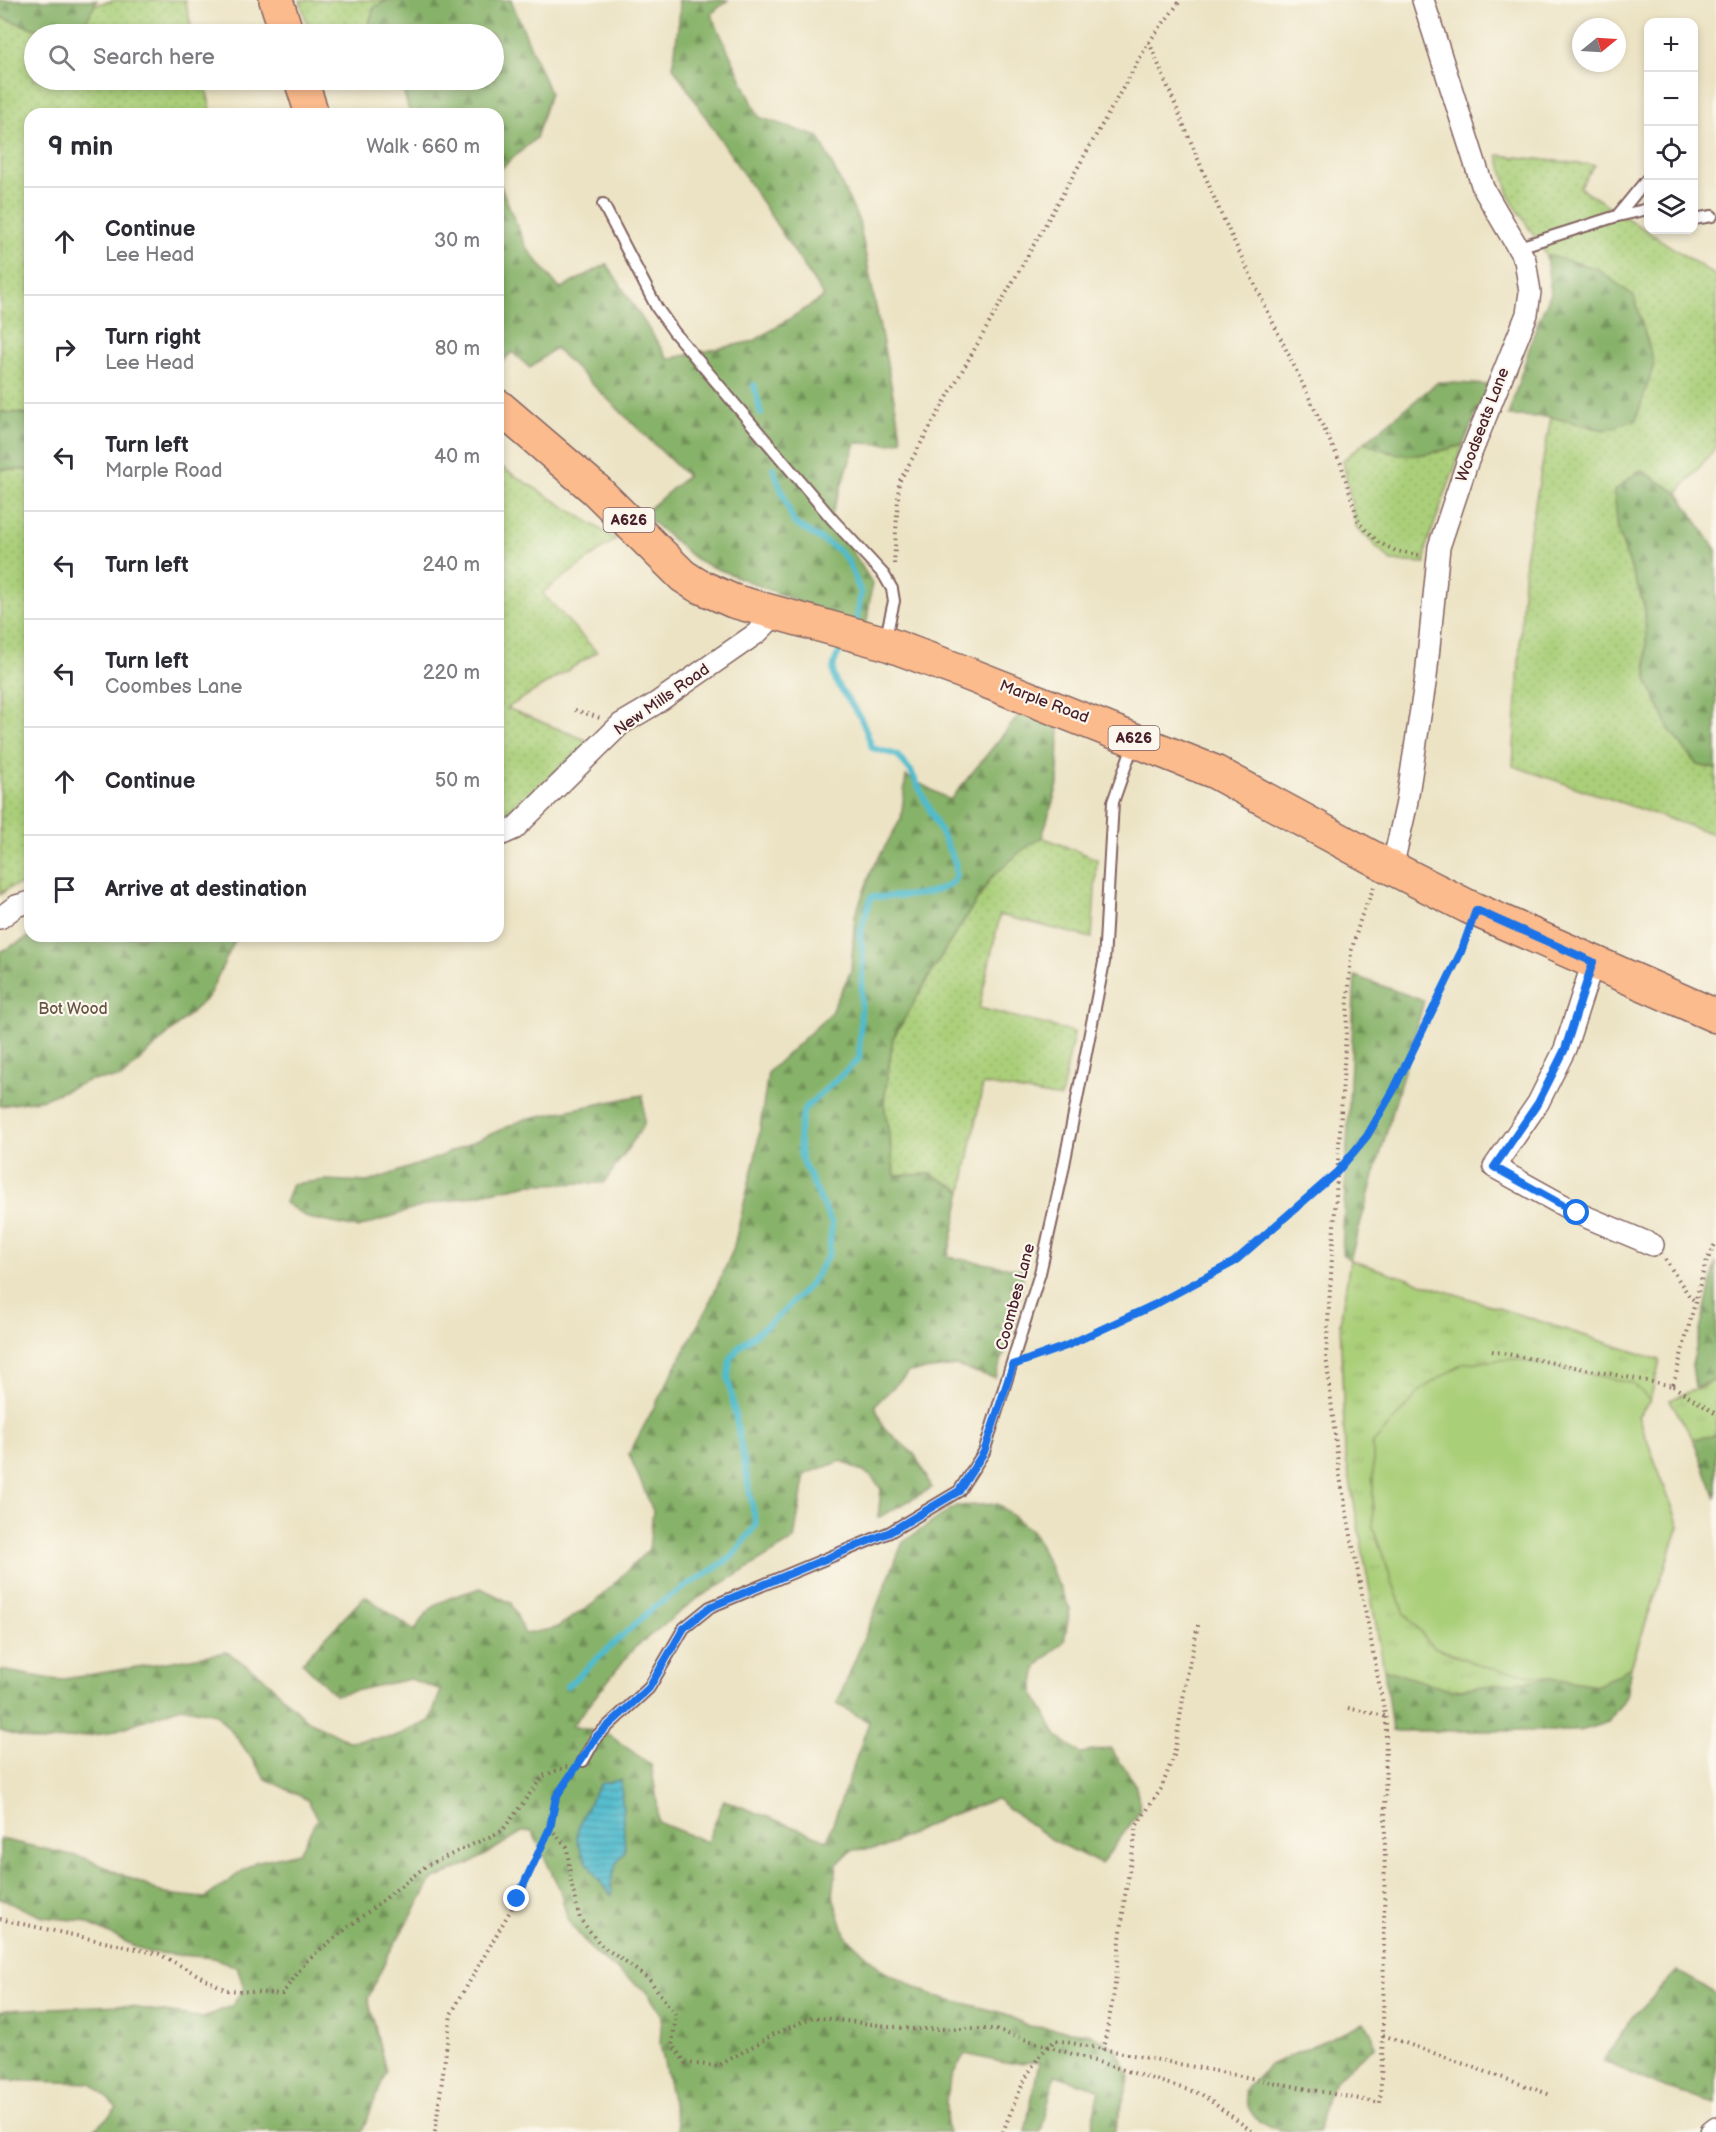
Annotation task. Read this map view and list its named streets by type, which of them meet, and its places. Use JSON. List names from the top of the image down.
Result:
{
  "streets": {
    "main road": ["A626", "Marple Road"],
    "street": ["Woodseats Lane", "New Mills Road"],
    "lane": ["Coombes Lane"]
  },
  "crossings": [
    ["Woodseats Lane", "Marple Road"],
    ["New Mills Road", "Marple Road"],
    ["Marple Road", "Coombes Lane"]
  ],
  "parks": ["Bot Wood"],
  "north": "right",
  "page": {
    "map_buttons": ["+", "−"],
    "search": "Search here",
    "heading": ["9 min", "Walk · 660 m"],
    "list": [
      ["Continue", "Lee Head", "30 m"],
      ["Turn right", "Lee Head", "80 m"],
      ["Turn left", "Marple Road", "40 m"],
      ["Turn left", "240 m"],
      ["Turn left", "Coombes Lane", "220 m"],
      ["Continue", "50 m"],
      "Arrive at destination"
    ]
  }
}
